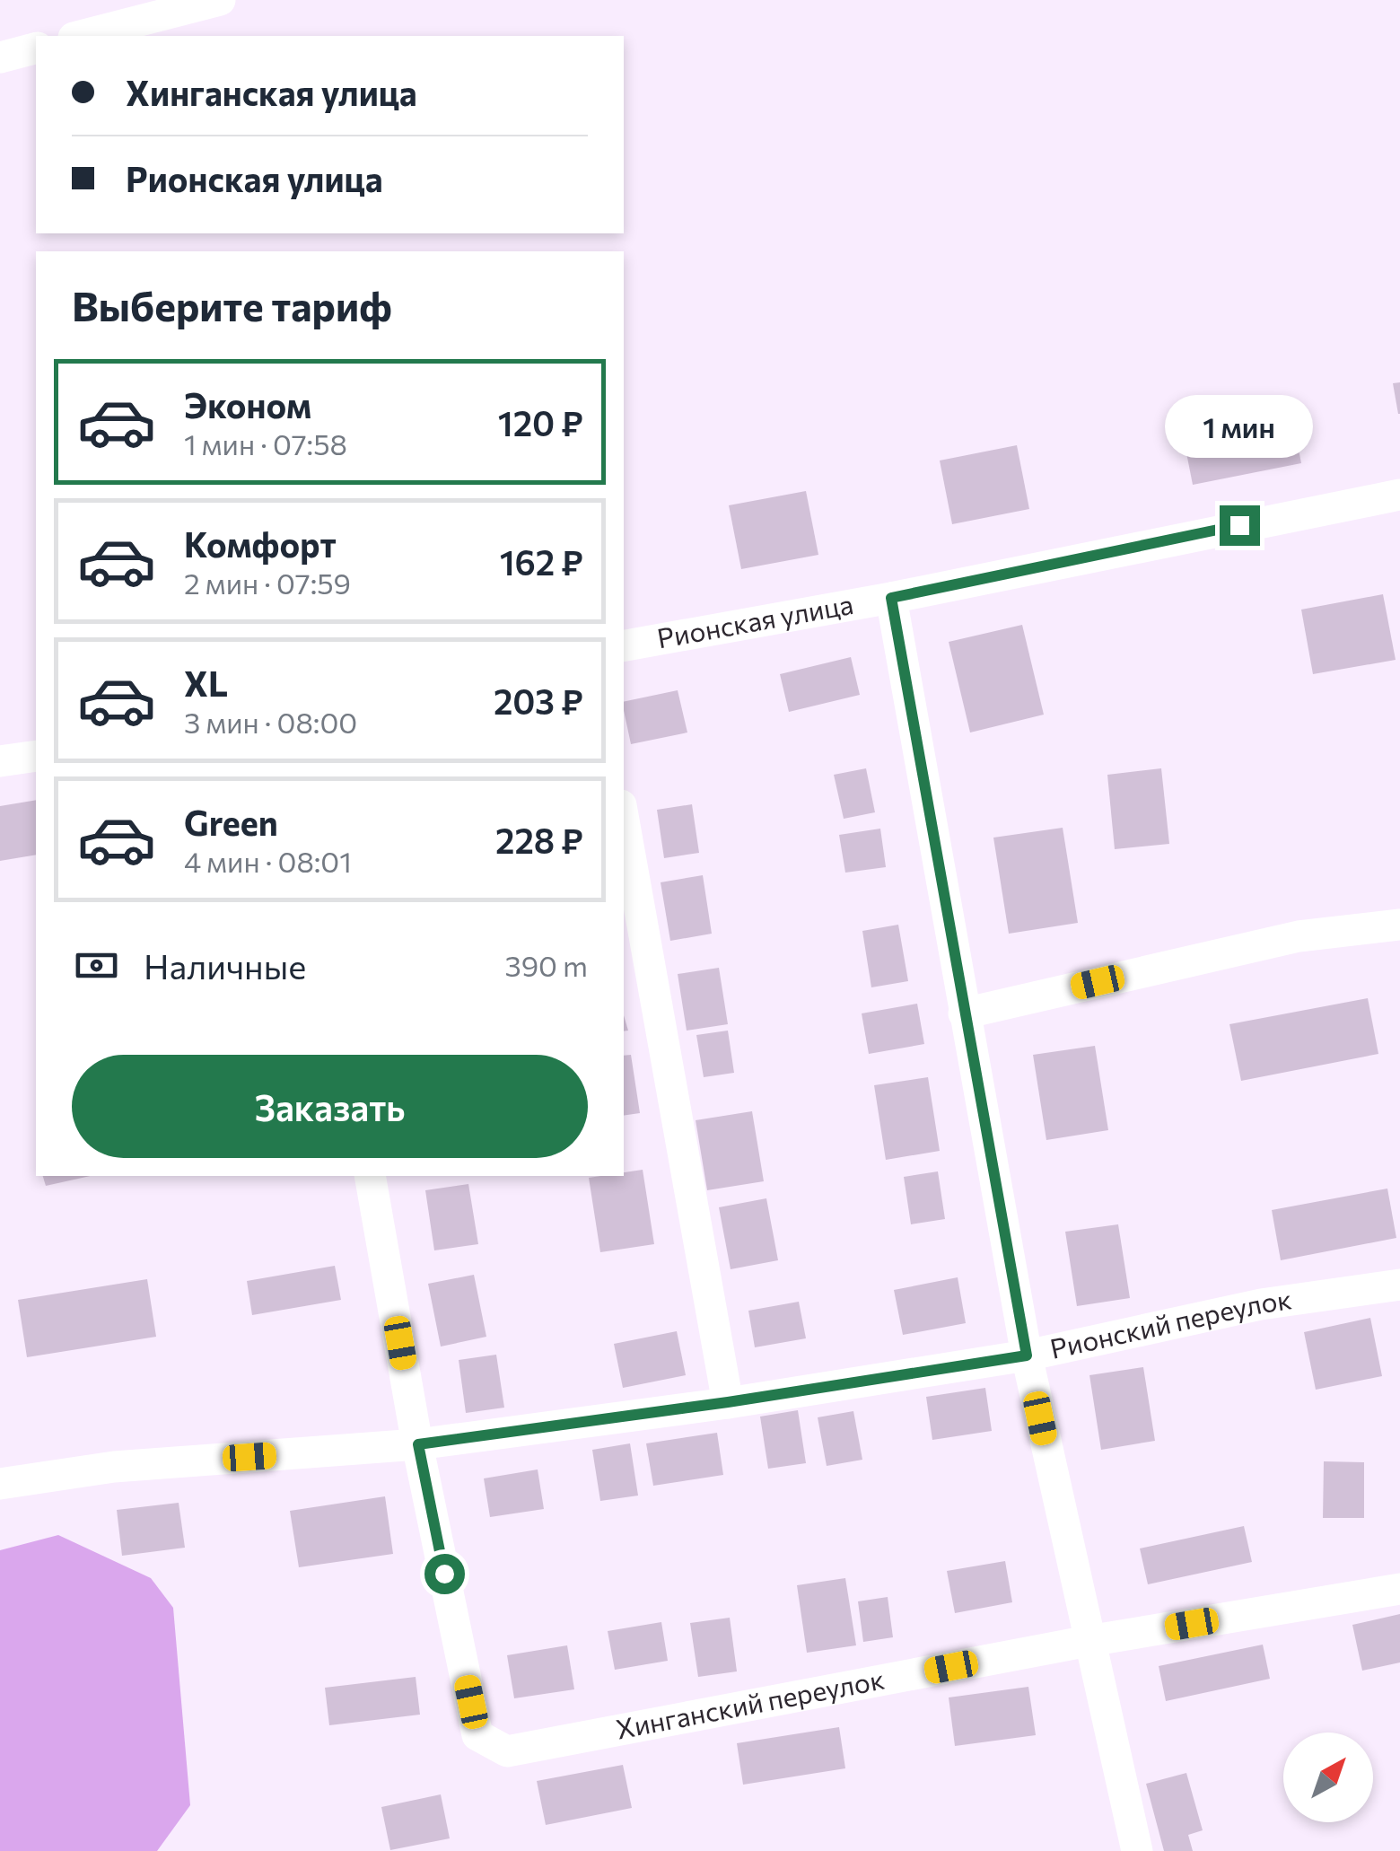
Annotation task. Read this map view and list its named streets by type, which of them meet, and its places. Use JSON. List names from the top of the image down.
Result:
{
  "streets": {
    "street": ["Рионская улица", "Рионский переулок", "Хинганский переулок"]
  },
  "crossings": [
    ["Рионская улица", "Рионский переулок"],
    ["Рионская улица", "Хинганский переулок"],
    ["Рионский переулок", "Хинганский переулок"]
  ],
  "north": "top right",
  "page": {
    "banner": ["Хинганская улица", "Рионская улица"],
    "heading": "Выберите тариф",
    "list": [
      {
        "name": "Эконом",
        "note": "1 мин · 07:58",
        "value": "120 ₽"
      },
      {
        "name": "Комфорт",
        "note": "2 мин · 07:59",
        "value": "162 ₽"
      },
      {
        "name": "XL",
        "note": "3 мин · 08:00",
        "value": "203 ₽"
      },
      {
        "name": "Green",
        "note": "4 мин · 08:01",
        "value": "228 ₽"
      }
    ],
    "bubble": "1 мин",
    "pay": ["Наличные", "390 m"],
    "buttons": "Заказать"
  }
}
